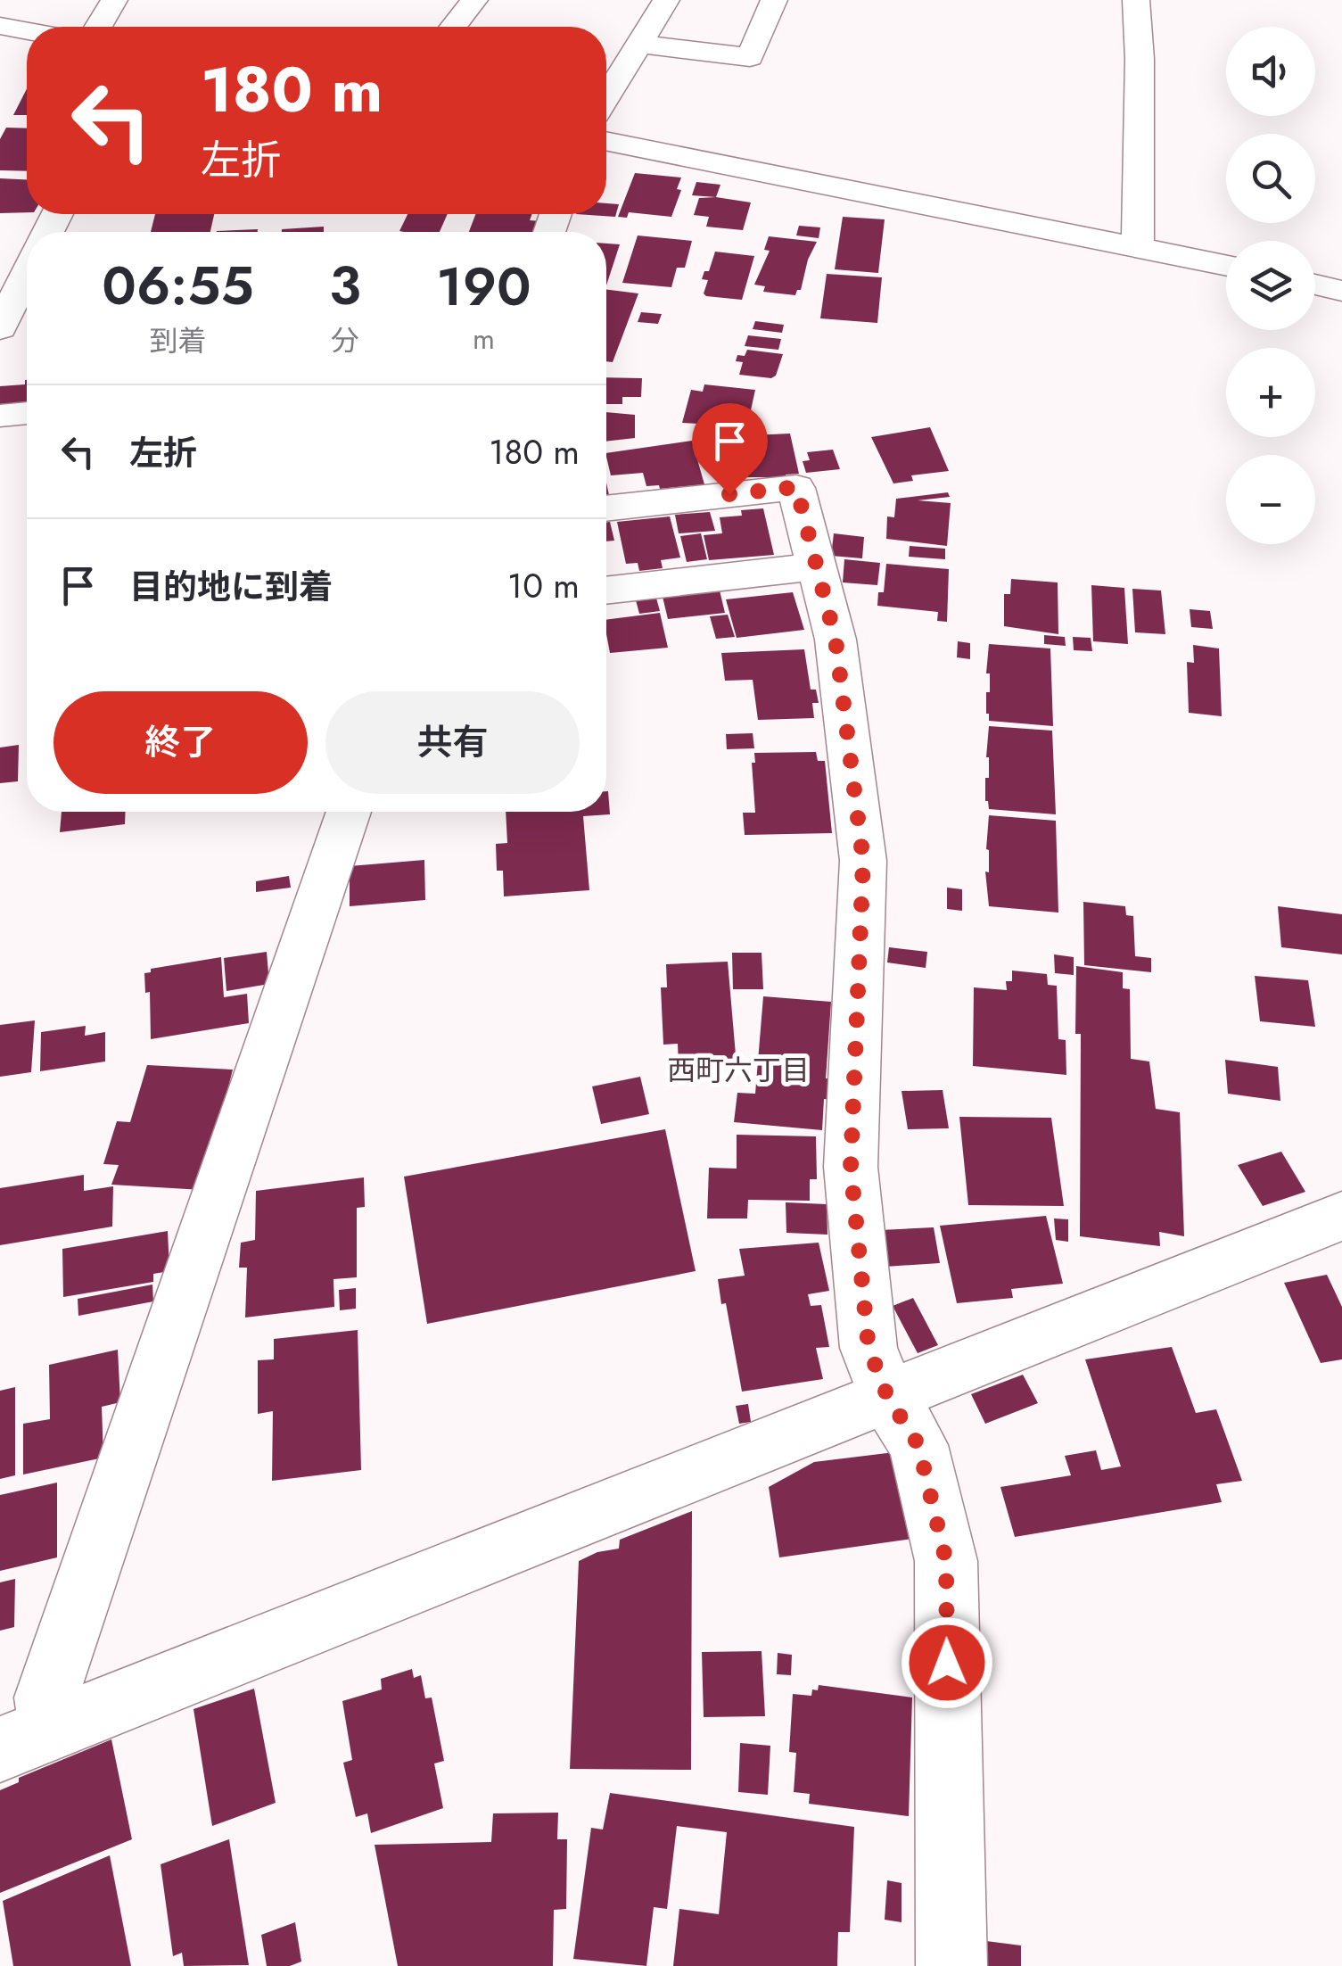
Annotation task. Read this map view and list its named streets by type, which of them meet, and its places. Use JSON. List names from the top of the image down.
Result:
{
  "districts": ["西町六丁目"],
  "page": {
    "map_buttons": ["+", "−"],
    "turn": ["180 m", "左折"],
    "eta": [
      "06:55",
      "到着",
      "3",
      "分",
      "190",
      "m"
    ],
    "list": [
      {
        "name": "左折",
        "value": "180 m"
      },
      {
        "name": "目的地に到着",
        "value": "10 m"
      }
    ],
    "buttons": ["終了", "共有"]
  }
}
